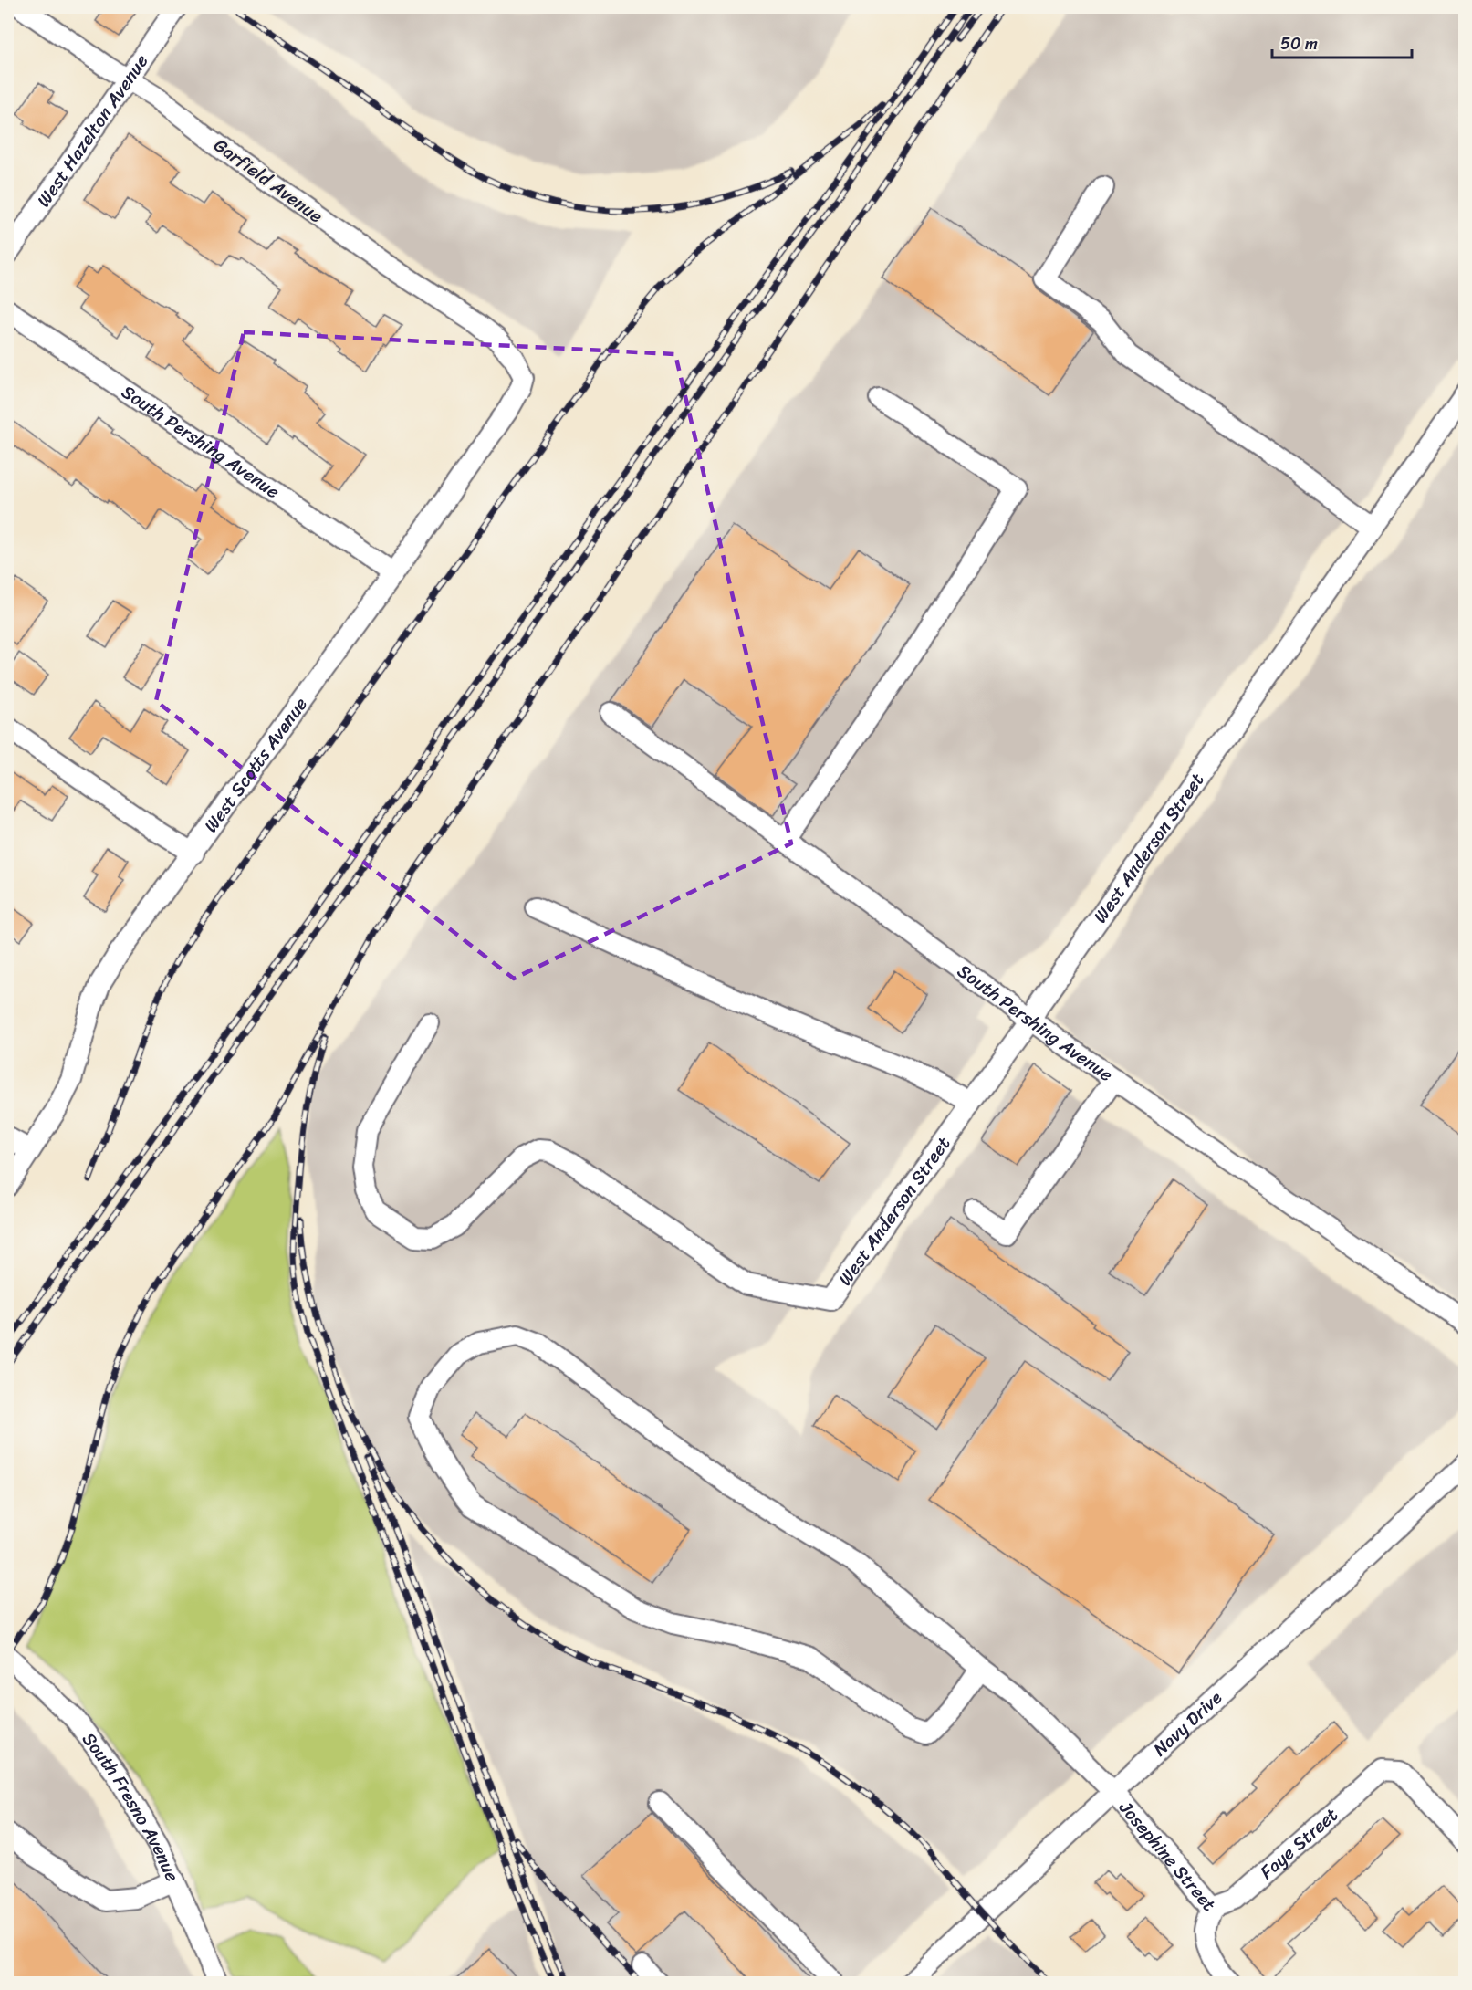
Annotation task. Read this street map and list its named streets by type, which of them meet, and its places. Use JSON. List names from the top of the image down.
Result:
{
  "streets": {
    "street": [
      "West Hazelton Avenue",
      "Garfield Avenue",
      "South Pershing Avenue",
      "West Scotts Avenue",
      "West Anderson Street",
      "Navy Drive",
      "South Fresno Avenue",
      "Faye Street",
      "Josephine Street"
    ]
  },
  "crossings": [
    ["West Hazelton Avenue", "Garfield Avenue"],
    ["Garfield Avenue", "West Scotts Avenue"],
    ["South Pershing Avenue", "West Scotts Avenue"],
    ["South Pershing Avenue", "West Anderson Street"],
    ["Navy Drive", "Josephine Street"],
    ["Faye Street", "Josephine Street"]
  ],
  "scale_bar": "50 m"
}
